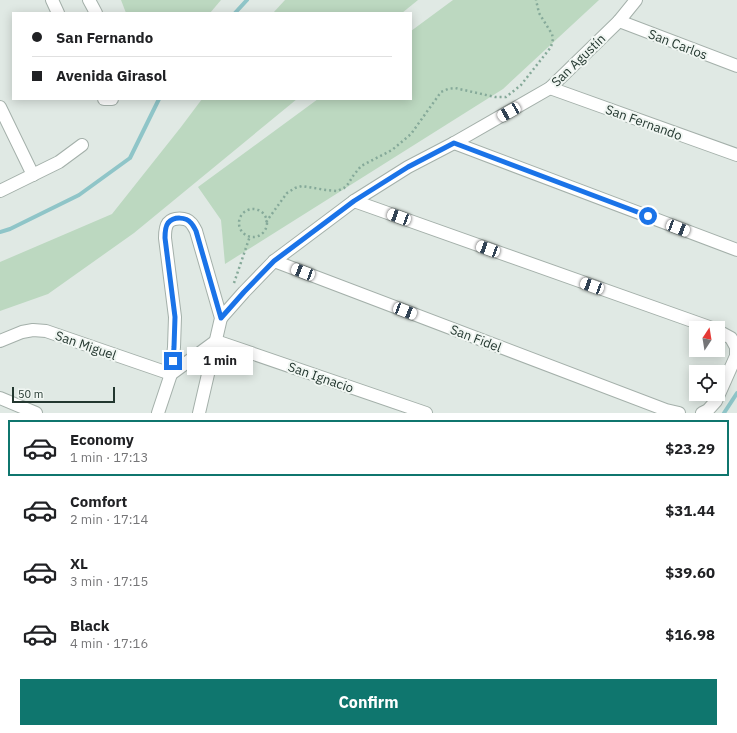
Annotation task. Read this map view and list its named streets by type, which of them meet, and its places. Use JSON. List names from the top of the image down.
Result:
{
  "streets": {
    "street": [
      "San Carlos",
      "San Agustín",
      "San Fernando",
      "San Fidel",
      "San Miguel",
      "San Ignacio"
    ]
  },
  "crossings": [
    ["San Carlos", "San Agustín"],
    ["San Agustín", "San Fernando"],
    ["San Agustín", "San Fidel"]
  ],
  "scale_bar": "50 m",
  "north": "top",
  "page": {
    "banner": ["San Fernando", "Avenida Girasol"],
    "bubble": "1 min",
    "scale": "50 m",
    "list": [
      {
        "name": "Economy",
        "note": "1 min · 17:13",
        "value": "$23.29"
      },
      {
        "name": "Comfort",
        "note": "2 min · 17:14",
        "value": "$31.44"
      },
      {
        "name": "XL",
        "note": "3 min · 17:15",
        "value": "$39.60"
      },
      {
        "name": "Black",
        "note": "4 min · 17:16",
        "value": "$16.98"
      }
    ],
    "buttons": "Confirm"
  }
}
